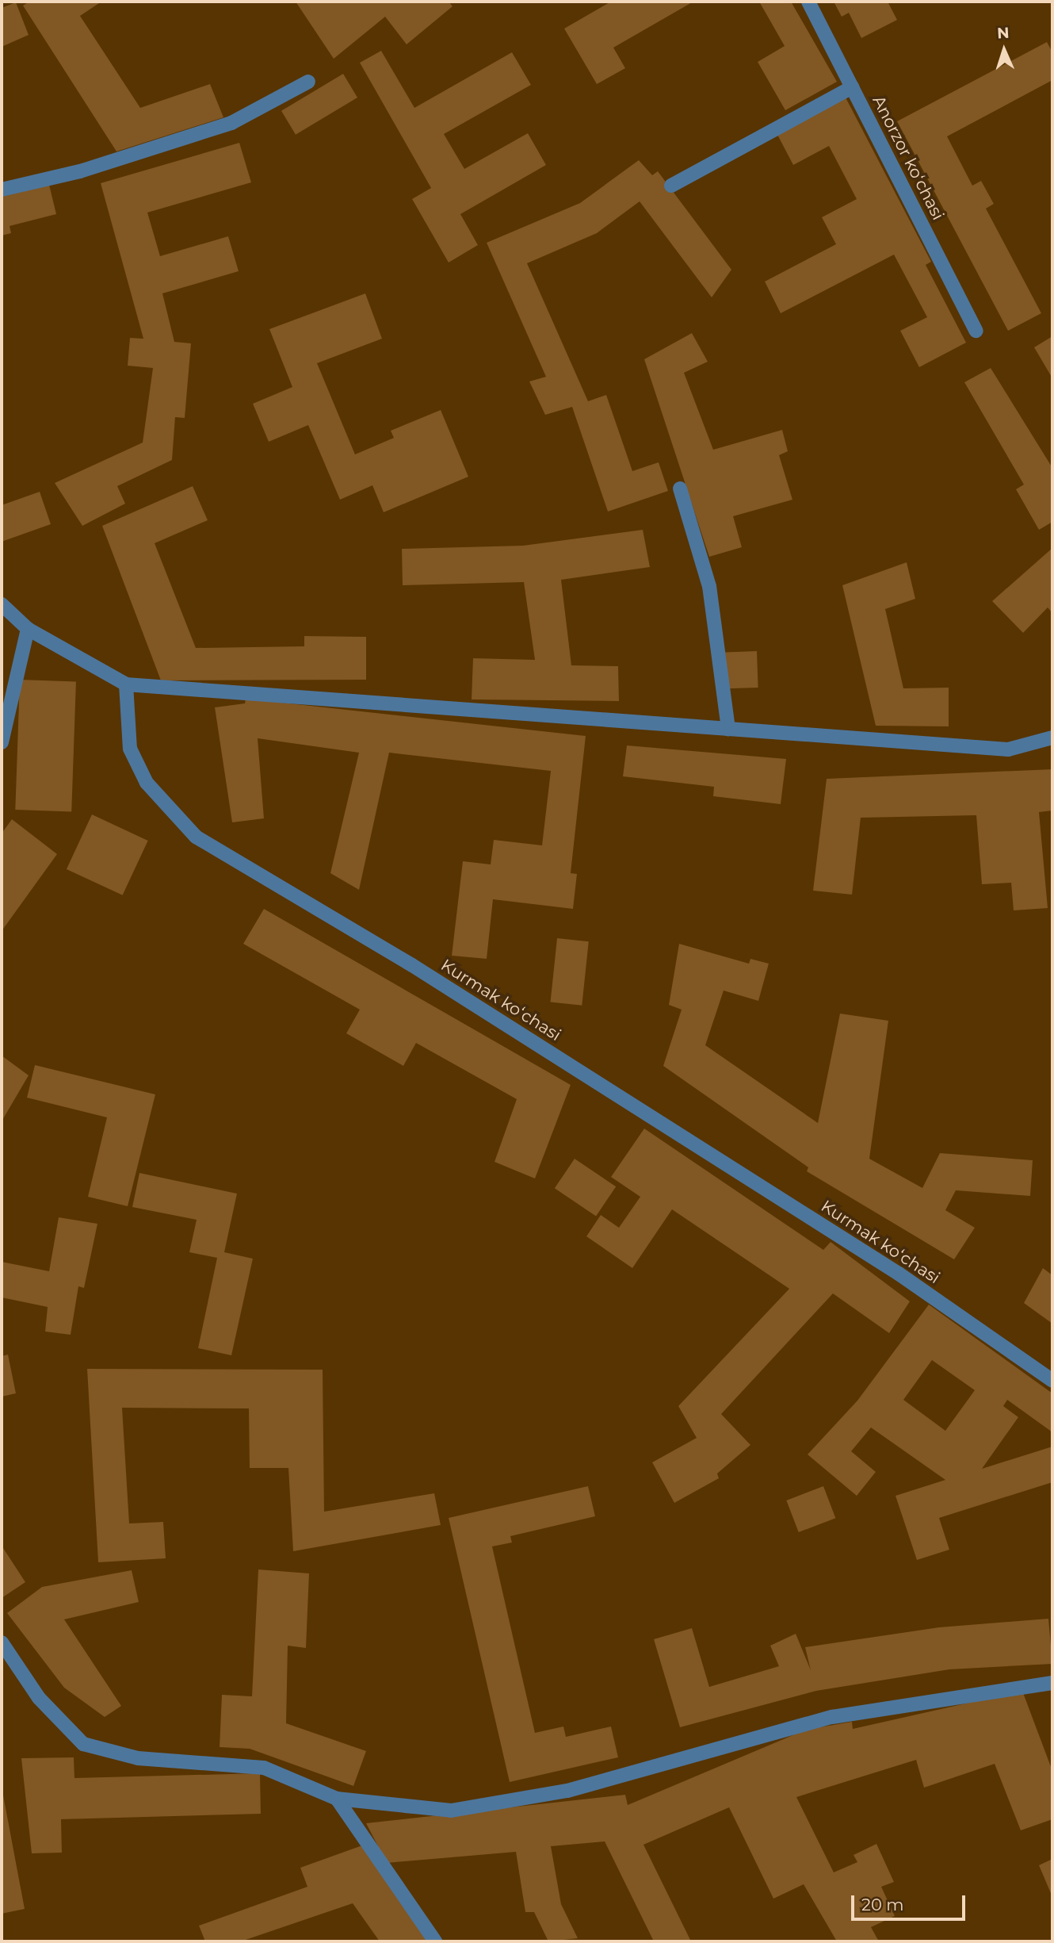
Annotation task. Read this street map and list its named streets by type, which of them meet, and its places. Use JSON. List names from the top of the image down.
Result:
{
  "streets": {
    "street": ["Anorzor koʻchasi", "Kurmak koʻchasi"]
  },
  "scale_bar": "20 m",
  "north": "top"
}
